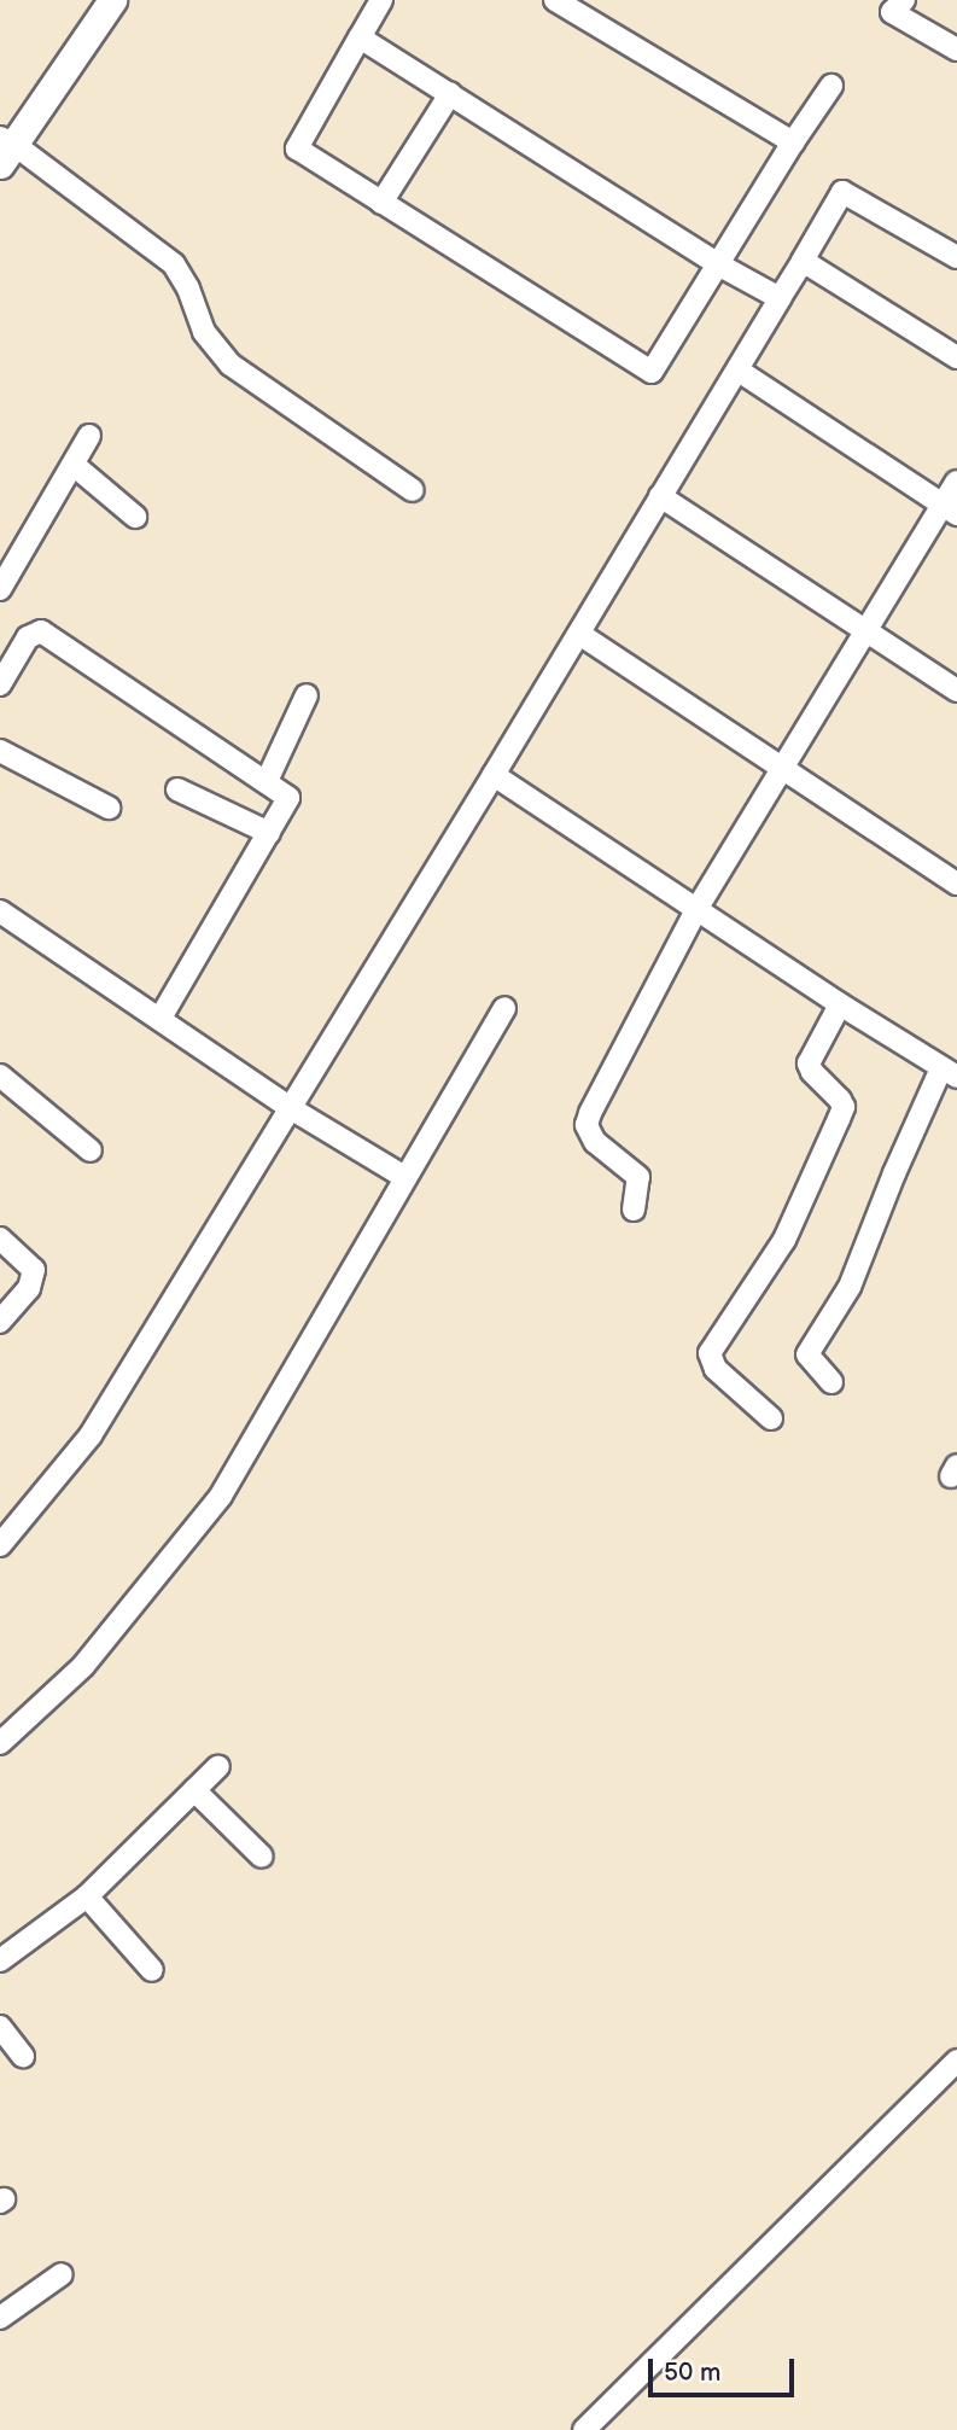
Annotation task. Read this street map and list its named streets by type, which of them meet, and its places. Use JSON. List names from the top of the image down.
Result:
{
  "scale_bar": "50 m"
}
